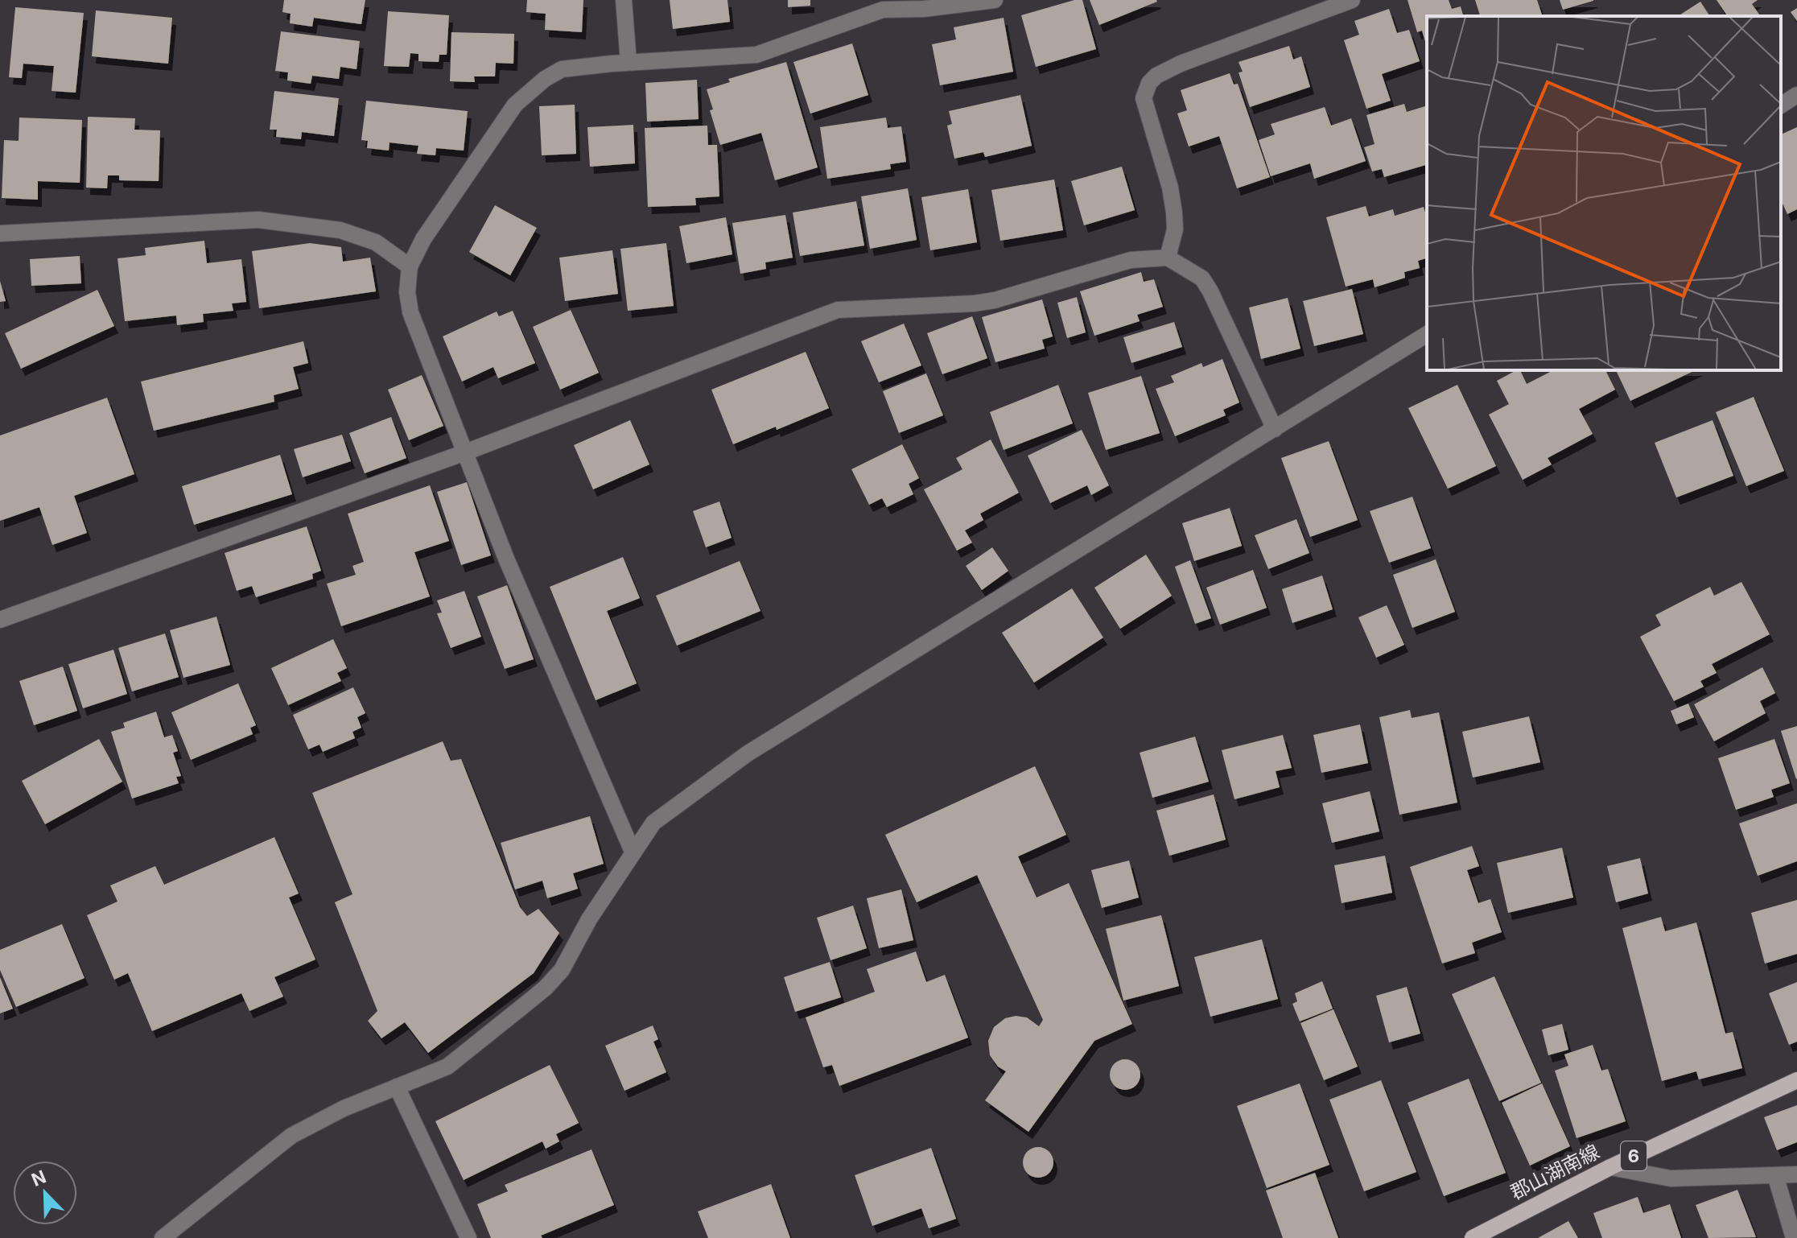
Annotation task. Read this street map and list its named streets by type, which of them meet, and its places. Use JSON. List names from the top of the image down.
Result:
{
  "streets": {
    "main road": ["6", "郡山湖南線"]
  },
  "north": "top left"
}
